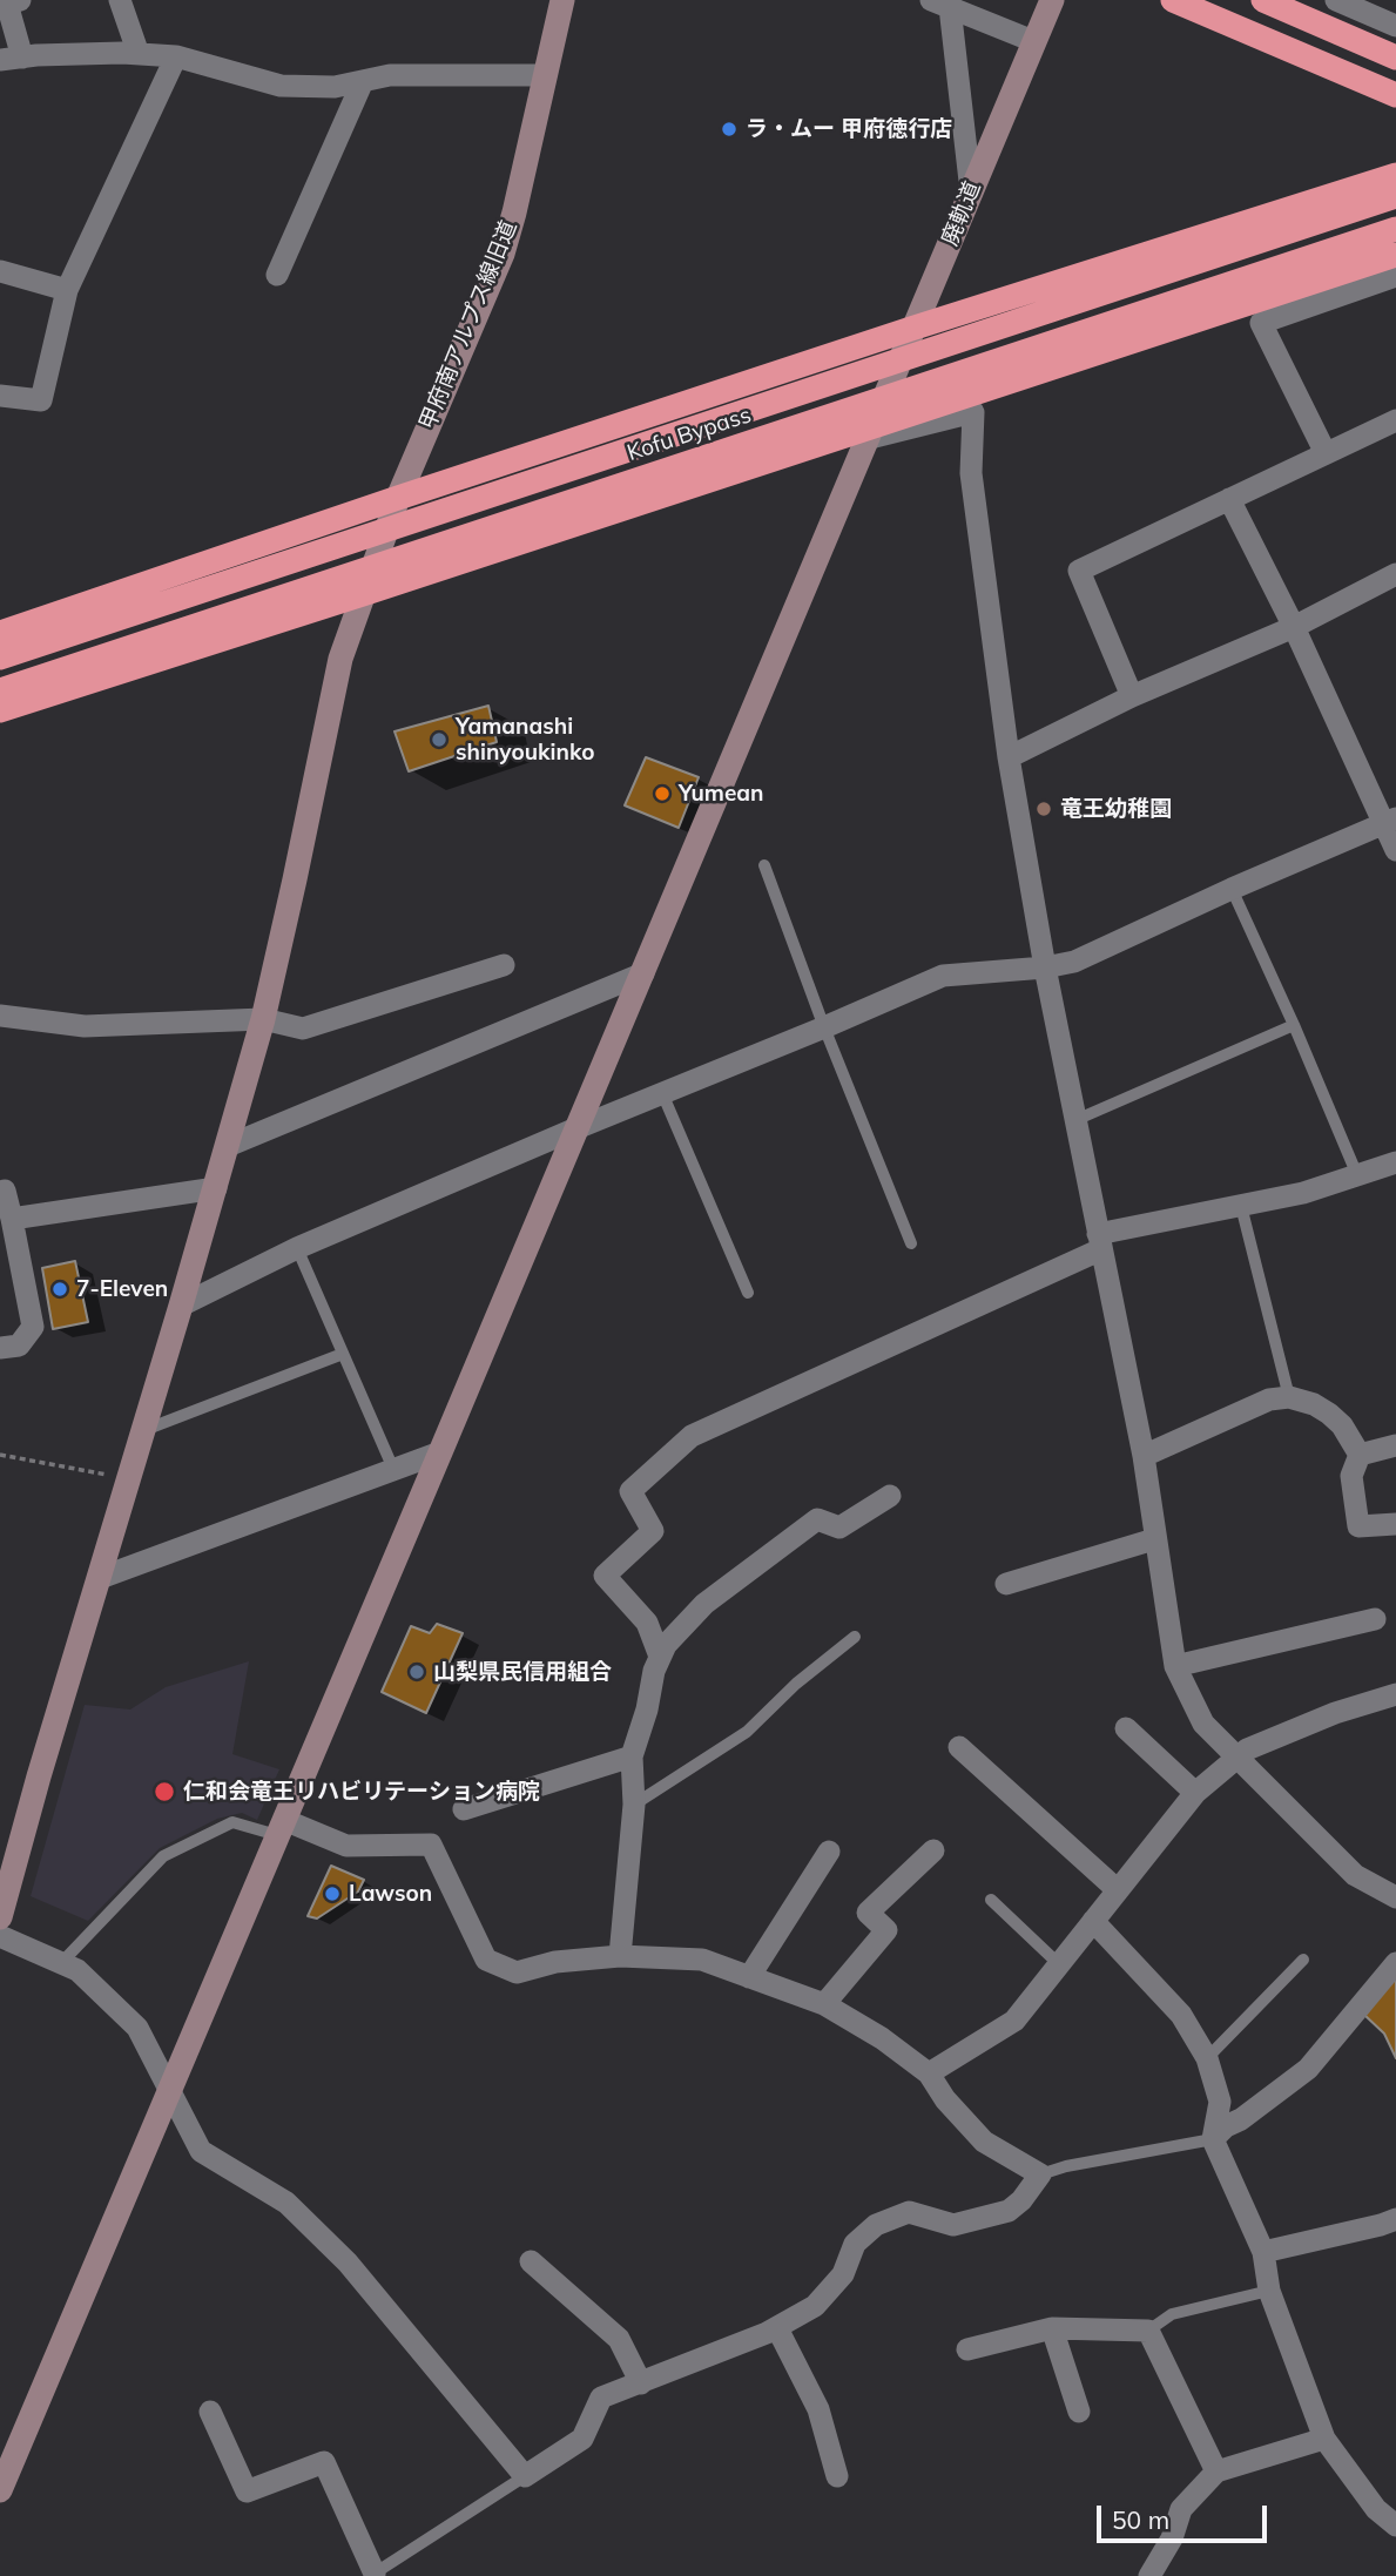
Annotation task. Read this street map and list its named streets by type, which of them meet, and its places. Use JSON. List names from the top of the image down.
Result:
{
  "streets": {
    "highway": ["Kofu Bypass"],
    "street": ["廃軌道", "甲府南アルプス線旧道"]
  },
  "places": [
    "ラ・ムー 甲府徳行店",
    "Yamanashi shinyoukinko",
    "Yumean",
    "竜王幼稚園",
    "7-Eleven",
    "山梨県民信用組合",
    "仁和会竜王リハビリテーション病院",
    "Lawson"
  ],
  "scale_bar": "50 m"
}
